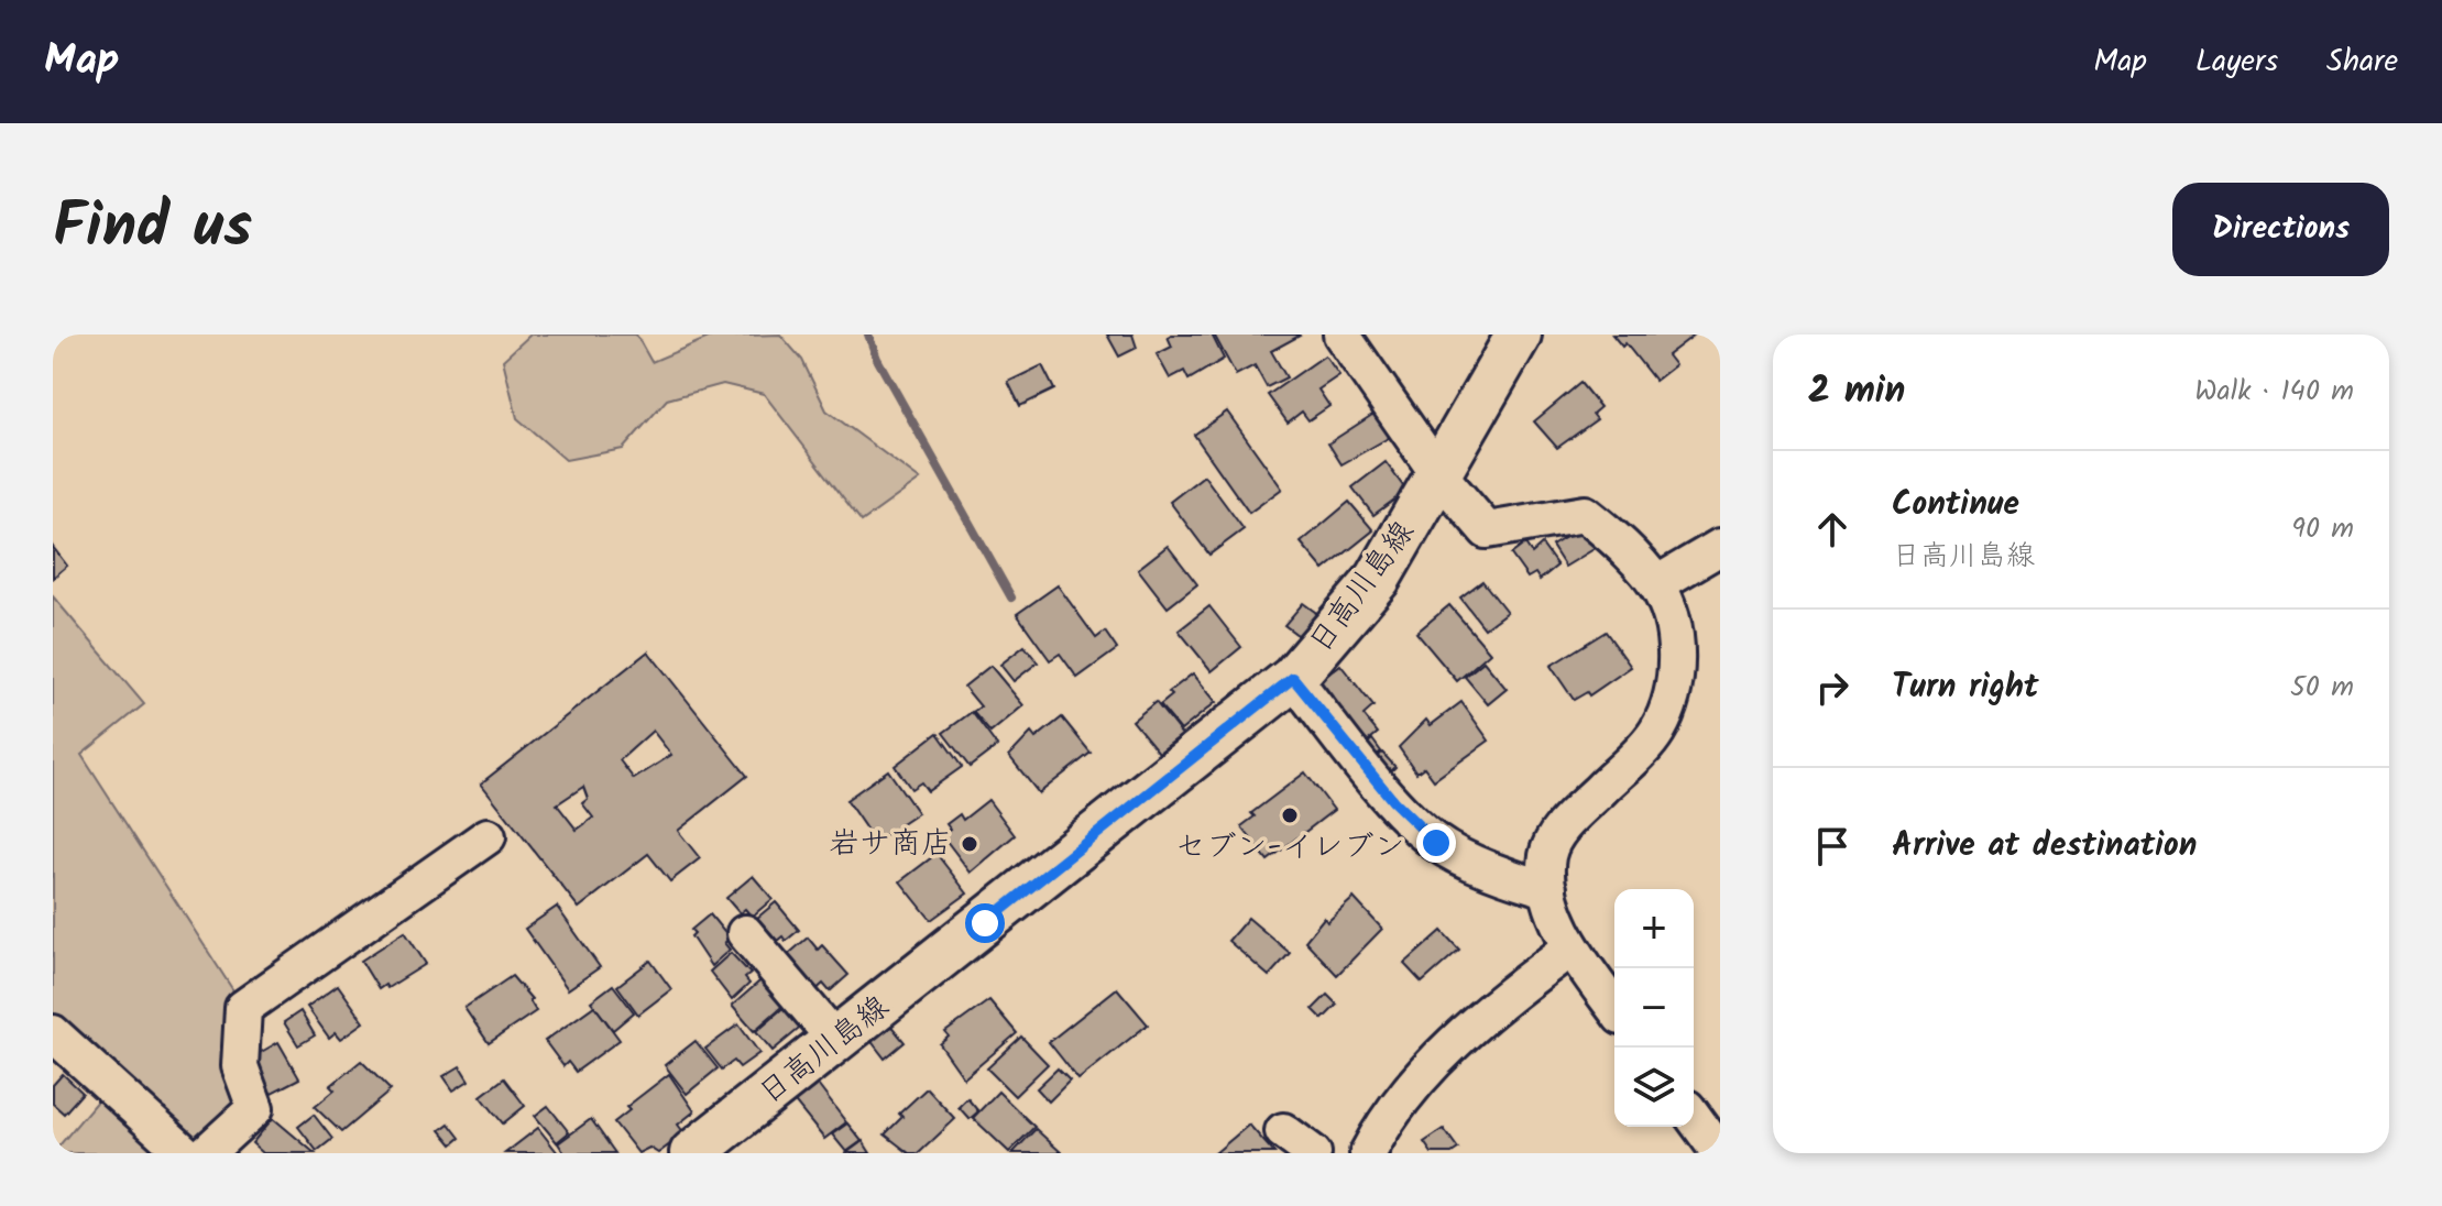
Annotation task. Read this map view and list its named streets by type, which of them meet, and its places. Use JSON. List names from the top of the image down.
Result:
{
  "streets": {
    "main road": ["日高川島線"]
  },
  "places": ["セブン-イレブン", "岩サ商店"],
  "page": {
    "header": "Map",
    "nav": ["Map", "Layers", "Share"],
    "title": "Find us",
    "buttons": "Directions",
    "heading": ["2 min", "Walk · 140 m"],
    "list": [
      ["Continue", "日高川島線", "90 m"],
      ["Turn right", "50 m"],
      "Arrive at destination"
    ],
    "map_buttons": ["+", "−"]
  }
}
